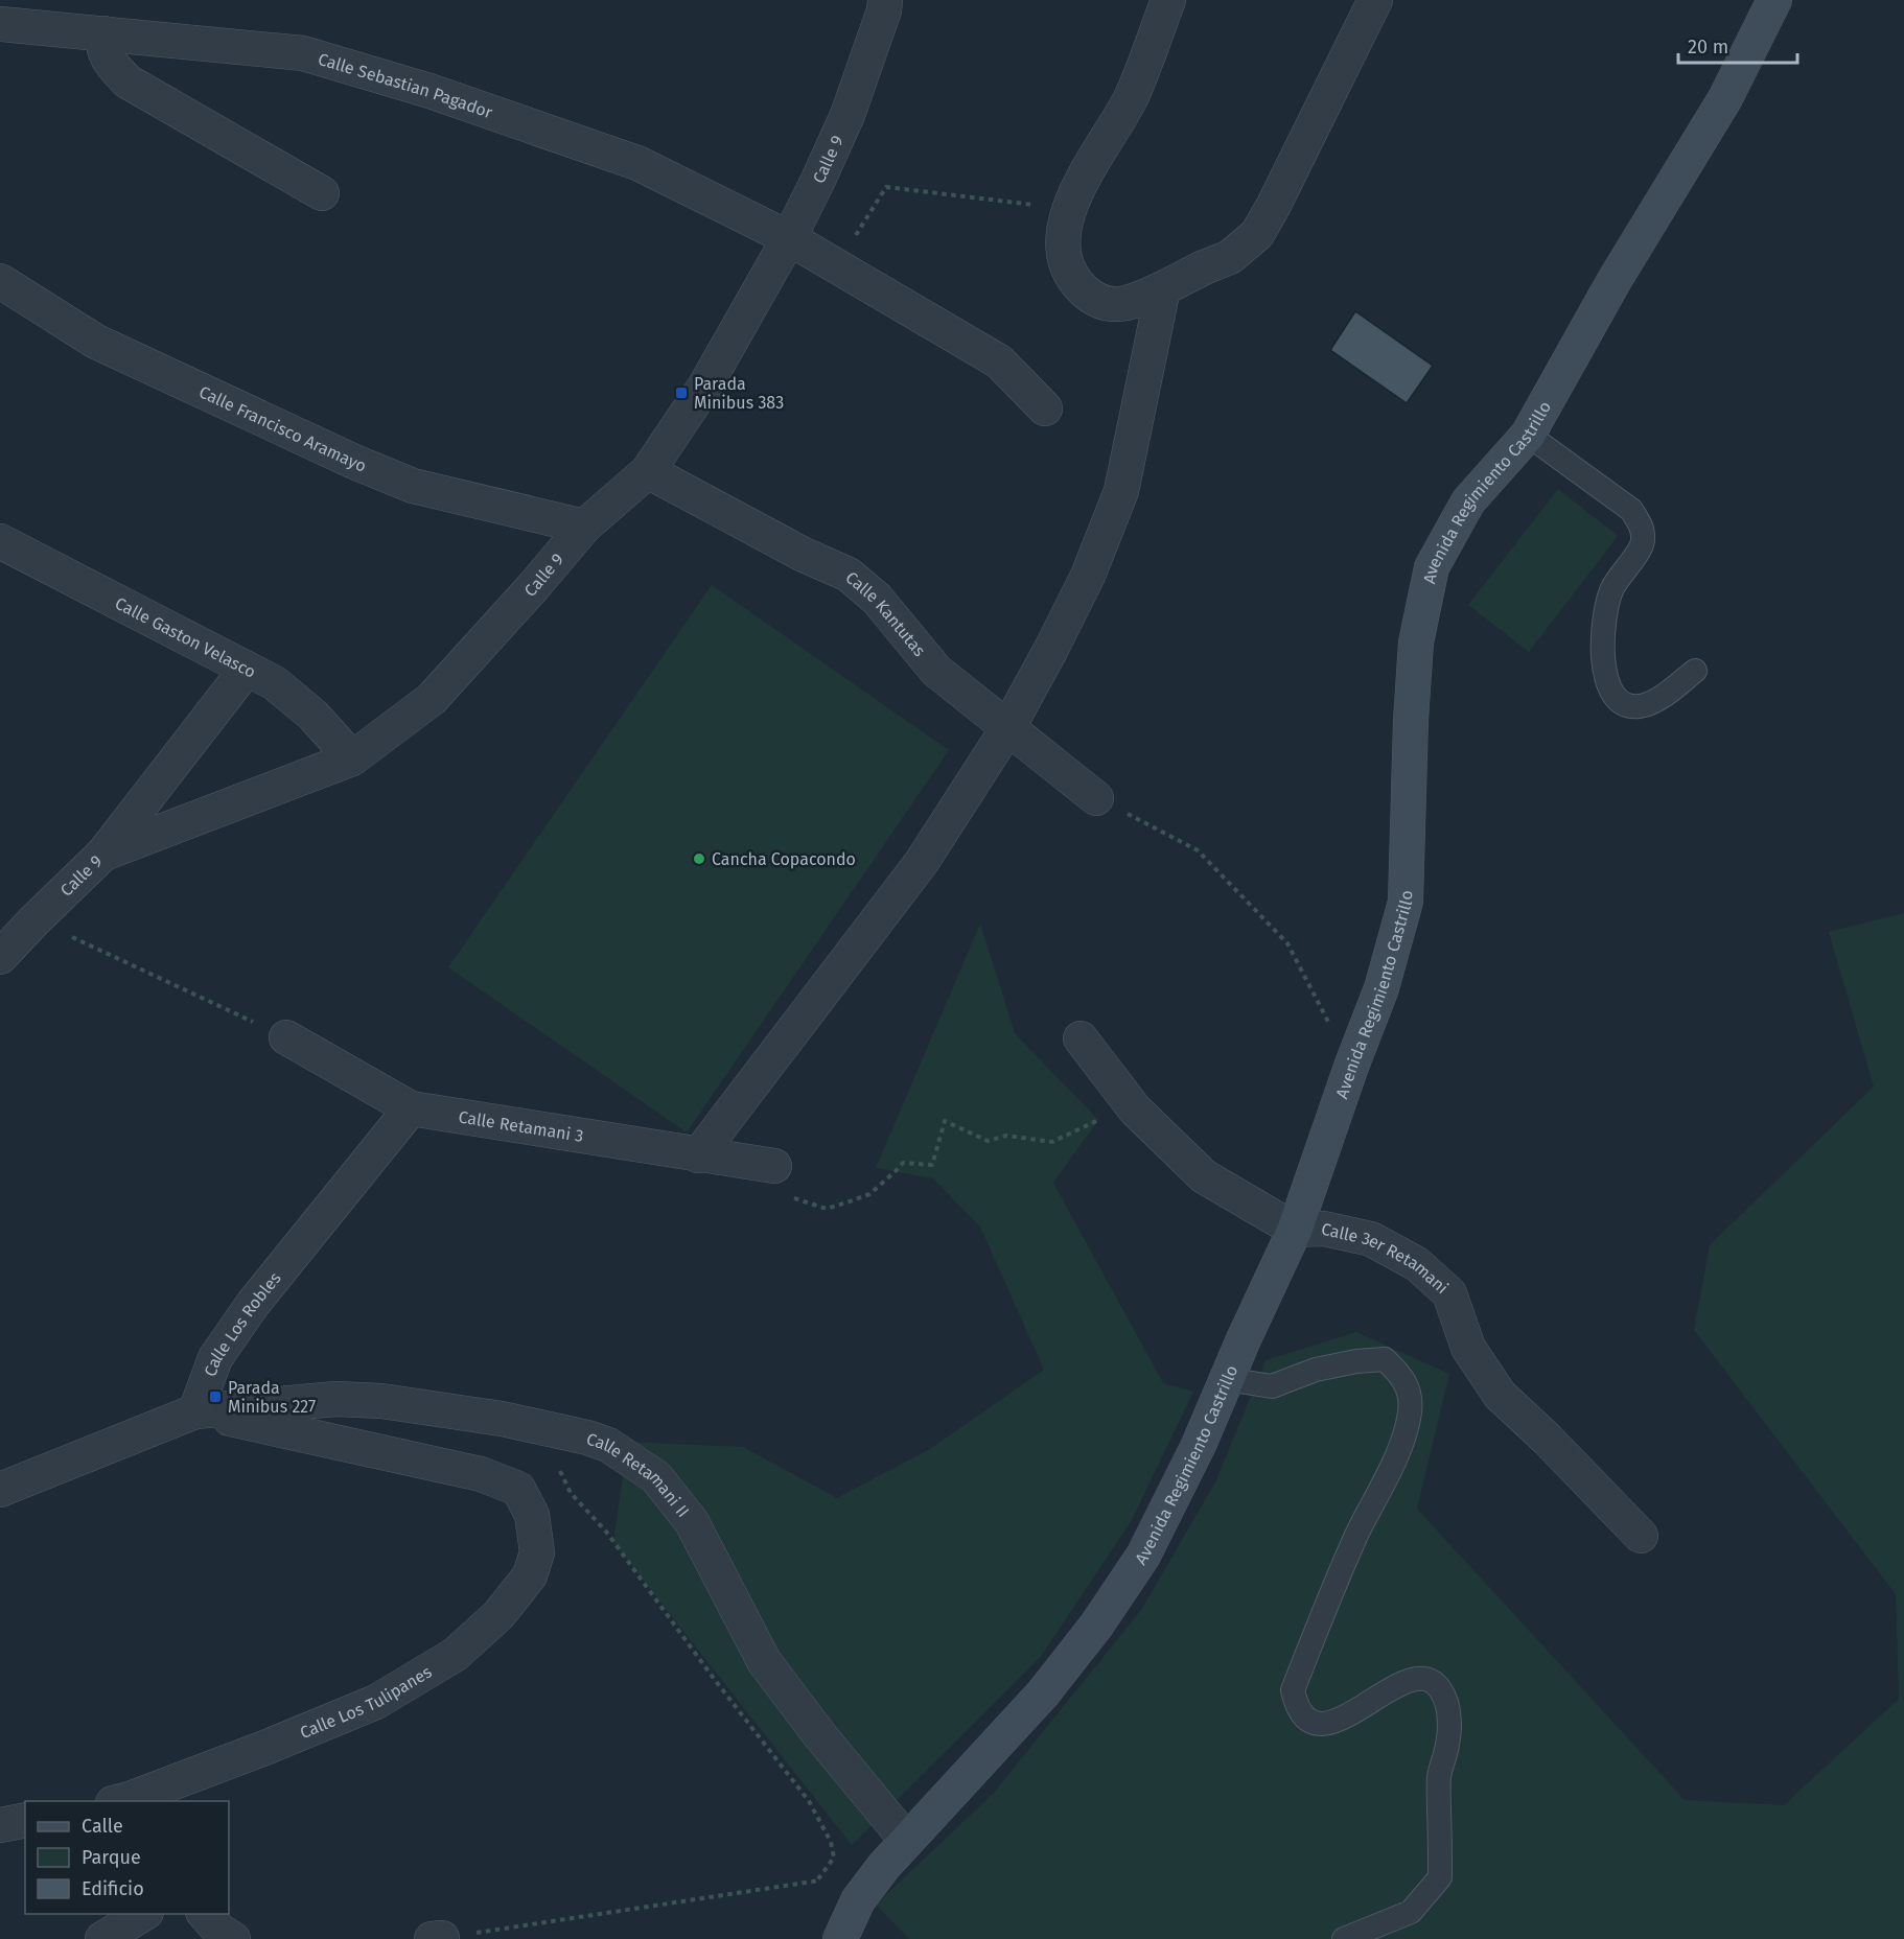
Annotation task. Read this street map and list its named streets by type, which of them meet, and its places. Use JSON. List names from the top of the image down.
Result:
{
  "streets": {
    "street": [
      "Calle Sebastian Pagador",
      "Calle 9",
      "Calle Francisco Aramayo",
      "Avenida Regimiento Castrillo",
      "Calle Kantutas",
      "Calle Gaston Velasco",
      "Calle Retamani 3",
      "Calle 3er Retamani",
      "Calle Los Robles",
      "Calle Retamani II",
      "Calle Los Tulipanes"
    ]
  },
  "crossings": [
    ["Calle Sebastian Pagador", "Calle 9"],
    ["Calle 9", "Calle Francisco Aramayo"],
    ["Calle 9", "Calle Kantutas"],
    ["Calle 9", "Calle Gaston Velasco"],
    ["Avenida Regimiento Castrillo", "Calle 3er Retamani"],
    ["Avenida Regimiento Castrillo", "Calle Retamani II"],
    ["Calle Retamani 3", "Calle Los Robles"],
    ["Calle Los Robles", "Calle Retamani II"],
    ["Calle Los Robles", "Calle Los Tulipanes"],
    ["Calle Retamani II", "Calle Los Tulipanes"]
  ],
  "places": {
    "transit": ["Parada Minibus 383", "Parada Minibus 227"],
    "other": ["Cancha Copacondo"]
  },
  "legend": ["Calle", "Parque", "Edificio"],
  "scale_bar": "20 m"
}
